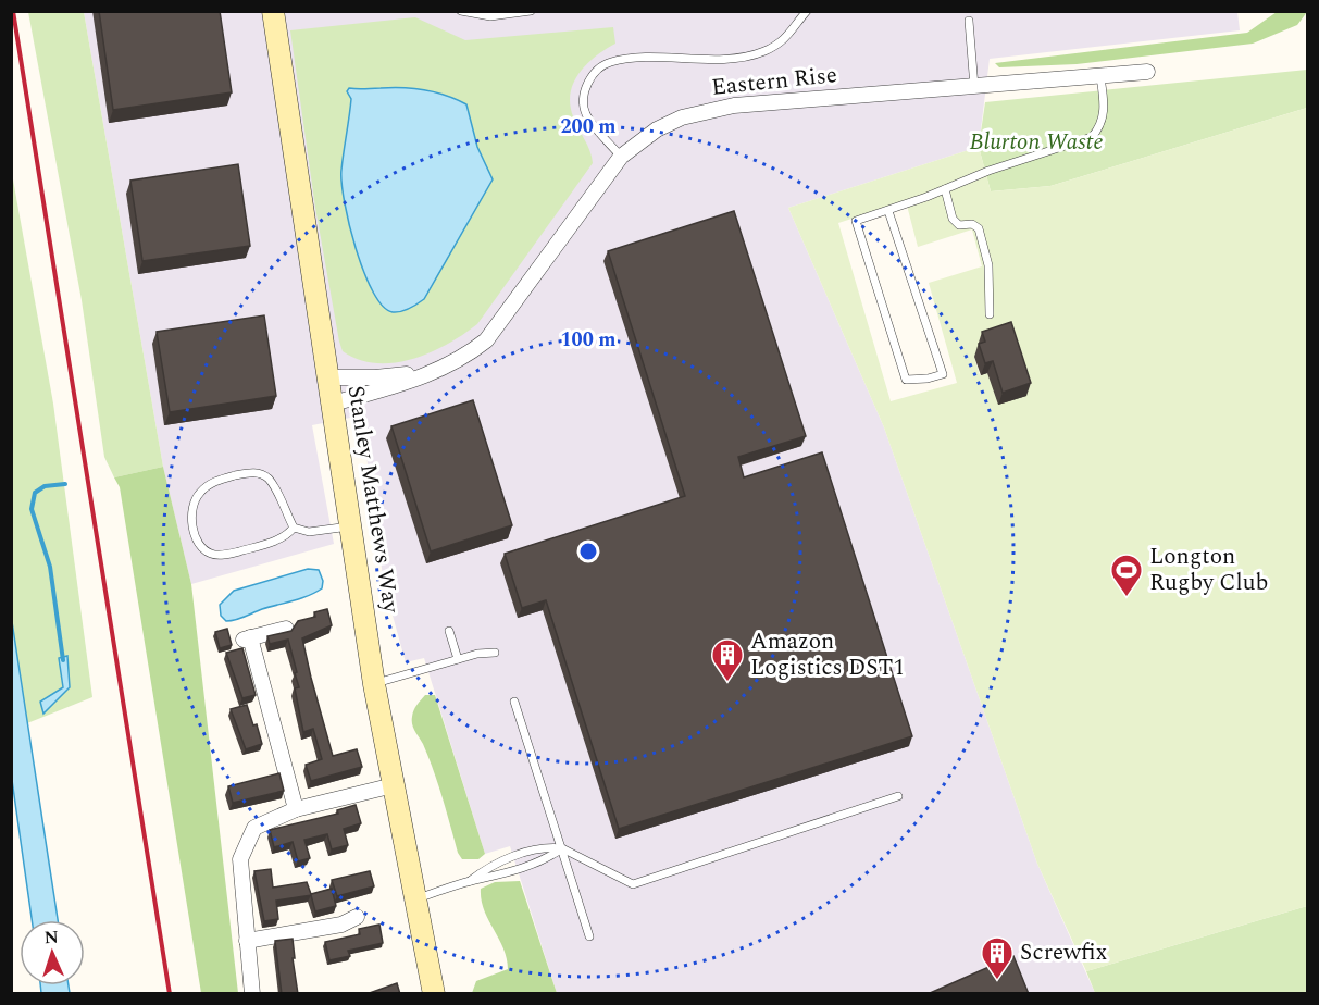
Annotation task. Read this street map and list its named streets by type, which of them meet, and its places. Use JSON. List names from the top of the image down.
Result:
{
  "streets": {
    "main road": ["Stanley Matthews Way"],
    "street": ["Eastern Rise"]
  },
  "crossings": [
    ["Eastern Rise", "Stanley Matthews Way"]
  ],
  "parks": ["Blurton Waste"],
  "places": {
    "sports": ["Longton Rugby Club"],
    "building": ["Amazon Logistics DST1", "Screwfix"]
  },
  "north": "top",
  "rings": ["200 m", "100 m"]
}
